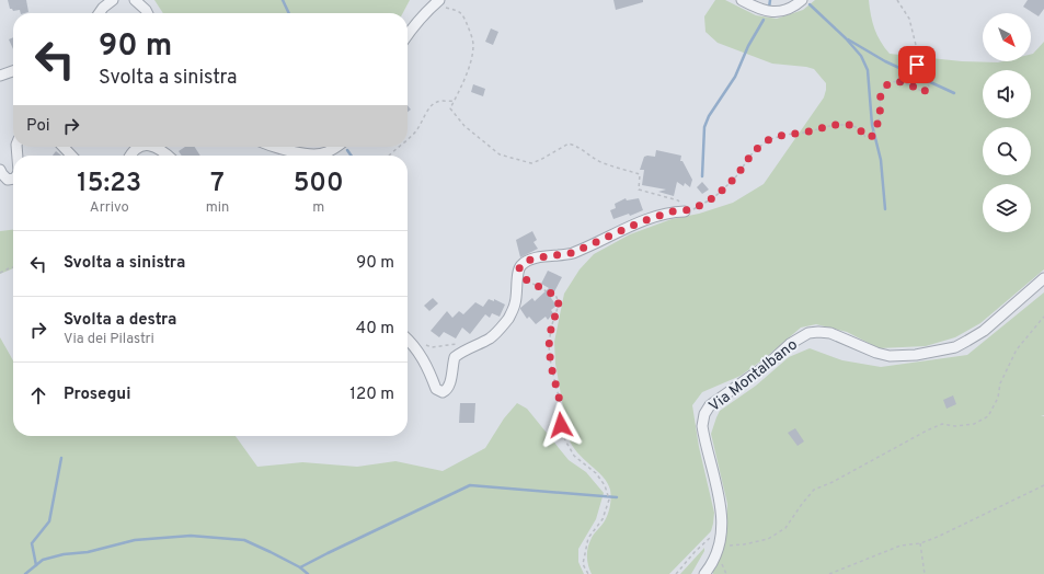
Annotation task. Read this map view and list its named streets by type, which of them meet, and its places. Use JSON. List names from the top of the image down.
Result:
{
  "streets": {
    "street": ["Via Montalbano"]
  },
  "north": "bottom right",
  "page": {
    "turn": ["90 m", "Svolta a sinistra"],
    "then": "Poi",
    "eta": [
      "15:23",
      "Arrivo",
      "7",
      "min",
      "500",
      "m"
    ],
    "list": [
      {
        "name": "Svolta a sinistra",
        "value": "90 m"
      },
      {
        "name": "Svolta a destra",
        "note": "Via dei Pilastri",
        "value": "40 m"
      },
      {
        "name": "Prosegui",
        "value": "120 m"
      }
    ]
  }
}
